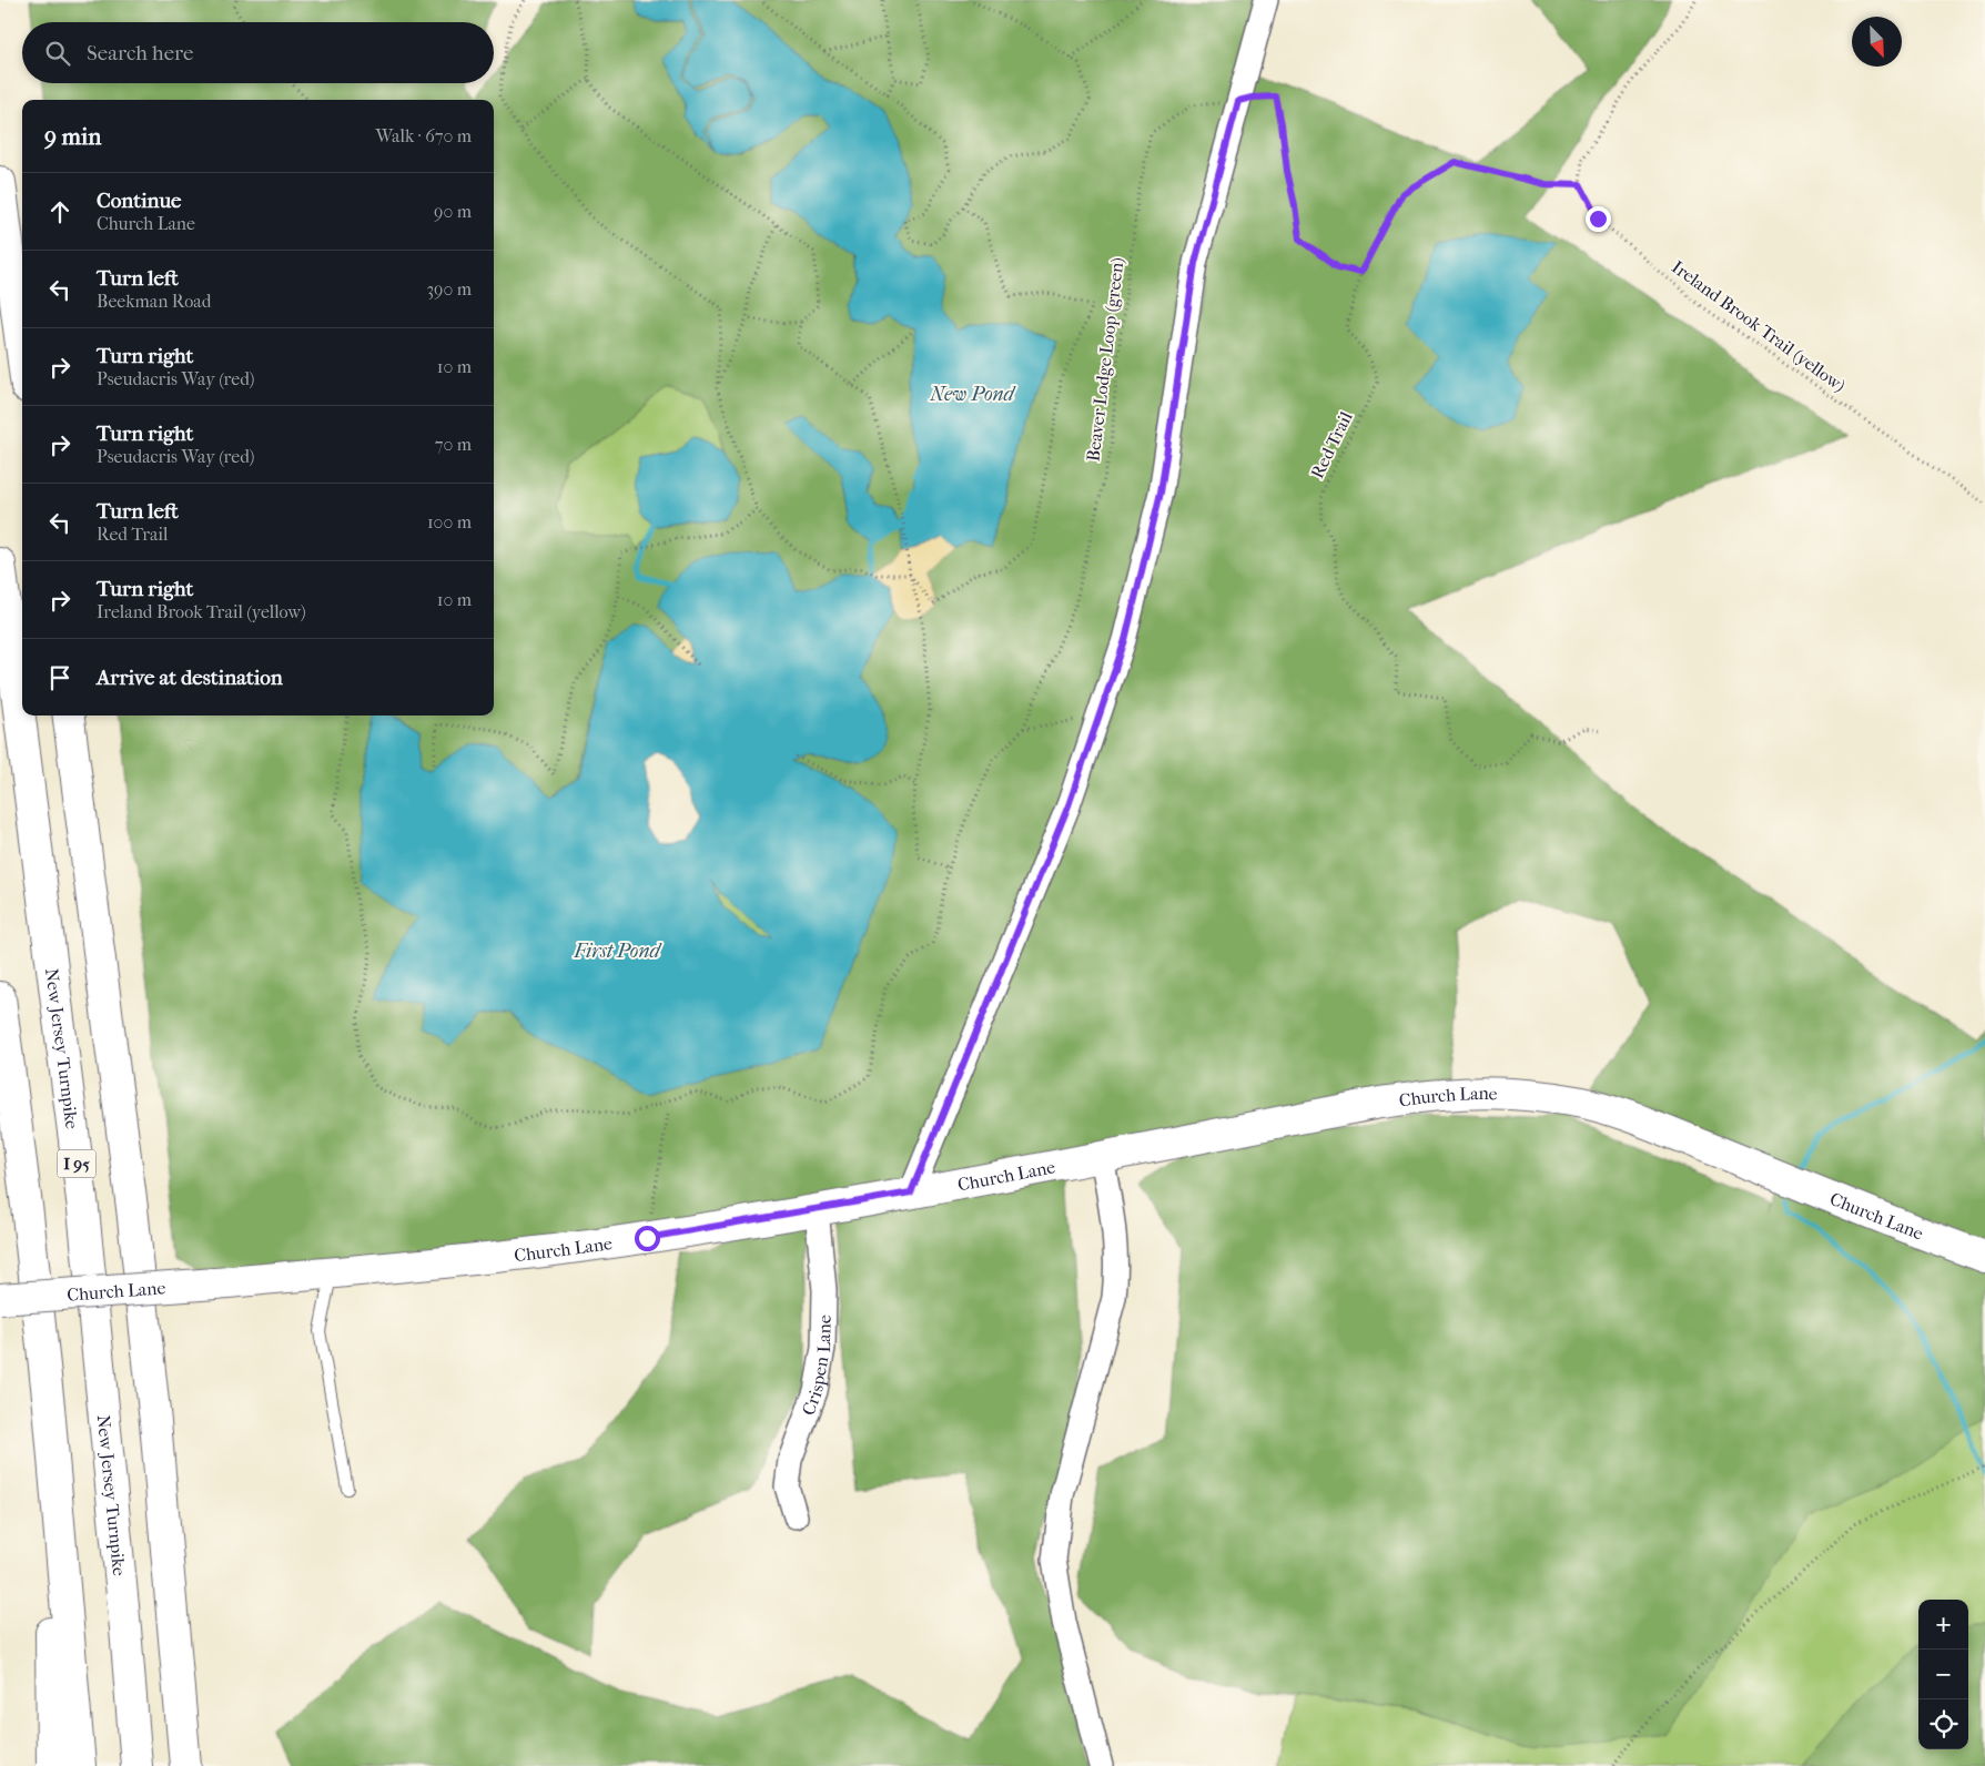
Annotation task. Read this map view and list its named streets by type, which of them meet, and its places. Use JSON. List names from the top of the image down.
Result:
{
  "streets": {
    "main road": ["New Jersey Turnpike", "Church Lane", "I 95"],
    "street": ["Crispen Lane"],
    "path": ["Ireland Brook Trail (yellow)", "Beaver Lodge Loop (green)", "Red Trail"]
  },
  "crossings": [
    ["Ireland Brook Trail (yellow)", "Red Trail"],
    ["Beaver Lodge Loop (green)", "Red Trail"],
    ["Church Lane", "Crispen Lane"]
  ],
  "water": ["New Pond", "First Pond"],
  "north": "bottom right",
  "page": {
    "search": "Search here",
    "heading": ["9 min", "Walk · 670 m"],
    "list": [
      ["Continue", "Church Lane", "90 m"],
      ["Turn left", "Beekman Road", "390 m"],
      ["Turn right", "Pseudacris Way (red)", "10 m"],
      ["Turn right", "Pseudacris Way (red)", "70 m"],
      ["Turn left", "Red Trail", "100 m"],
      ["Turn right", "Ireland Brook Trail (yellow)", "10 m"],
      "Arrive at destination"
    ],
    "map_buttons": ["+", "−"]
  }
}
